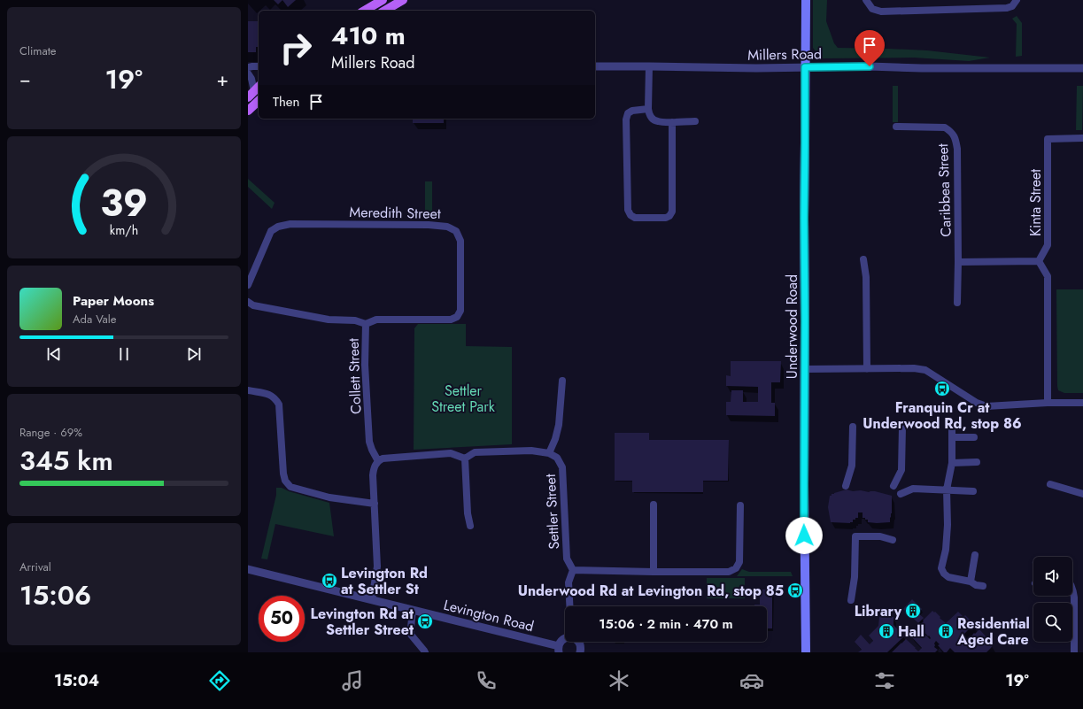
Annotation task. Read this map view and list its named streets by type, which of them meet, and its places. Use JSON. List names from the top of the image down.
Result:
{
  "streets": {
    "main road": ["Underwood Road"],
    "street": [
      "Millers Road",
      "Caribbea Street",
      "Kinta Street",
      "Meredith Street",
      "Collett Street",
      "Settler Street",
      "Levington Road"
    ]
  },
  "crossings": [
    ["Millers Road", "Underwood Road"],
    ["Meredith Street", "Collett Street"]
  ],
  "parks": ["Settler Street Park"],
  "places": {
    "bus stop": [
      "Franquin Cr at Underwood Rd, stop 86",
      "Levington Rd at Settler St",
      "Underwood Rd at Levington Rd, stop 85",
      "Levington Rd at Settler Street"
    ],
    "building": ["Library", "Hall", "Residential Aged Care"]
  },
  "page": {
    "tile": [
      "Climate",
      ["Range · 69%", "345 km"],
      ["Arrival", "15:06"]
    ],
    "turn": ["410 m", "Millers Road"],
    "heat": ["−", "19°", "+"],
    "then": "Then",
    "song": ["Paper Moons", "Ada Vale"],
    "limit": "50",
    "trip": "15:06 · 2 min · 470 m",
    "tabs": ["15:04", "19°"],
    "gauge": ["39", "km/h"]
  }
}
